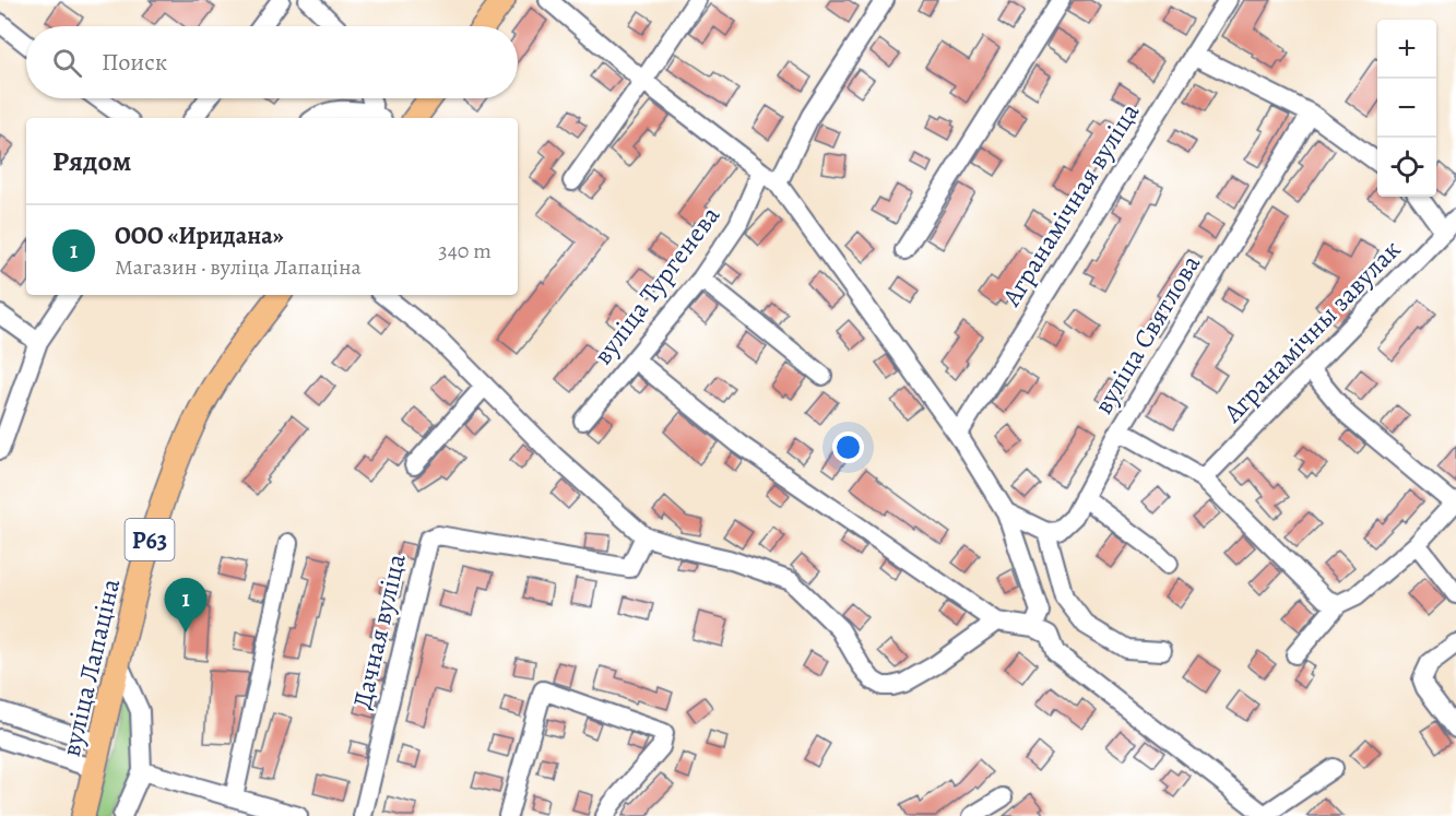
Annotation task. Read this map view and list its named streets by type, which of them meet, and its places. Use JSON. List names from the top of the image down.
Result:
{
  "streets": {
    "main road": ["Р63", "вуліца Лапаціна"],
    "street": [
      "Агранамічная вуліца",
      "вуліца Тургенева",
      "Агранамічны завулак",
      "вуліца Святлова",
      "Дачная вуліца"
    ]
  },
  "page": {
    "map_buttons": ["+", "−"],
    "search": "Поиск",
    "heading": "Рядом",
    "list": [
      {
        "mark": "1",
        "name": "ООО «Иридана»",
        "note": "Магазин · вуліца Лапаціна",
        "value": "340 m"
      }
    ],
    "pins": "1"
  }
}
